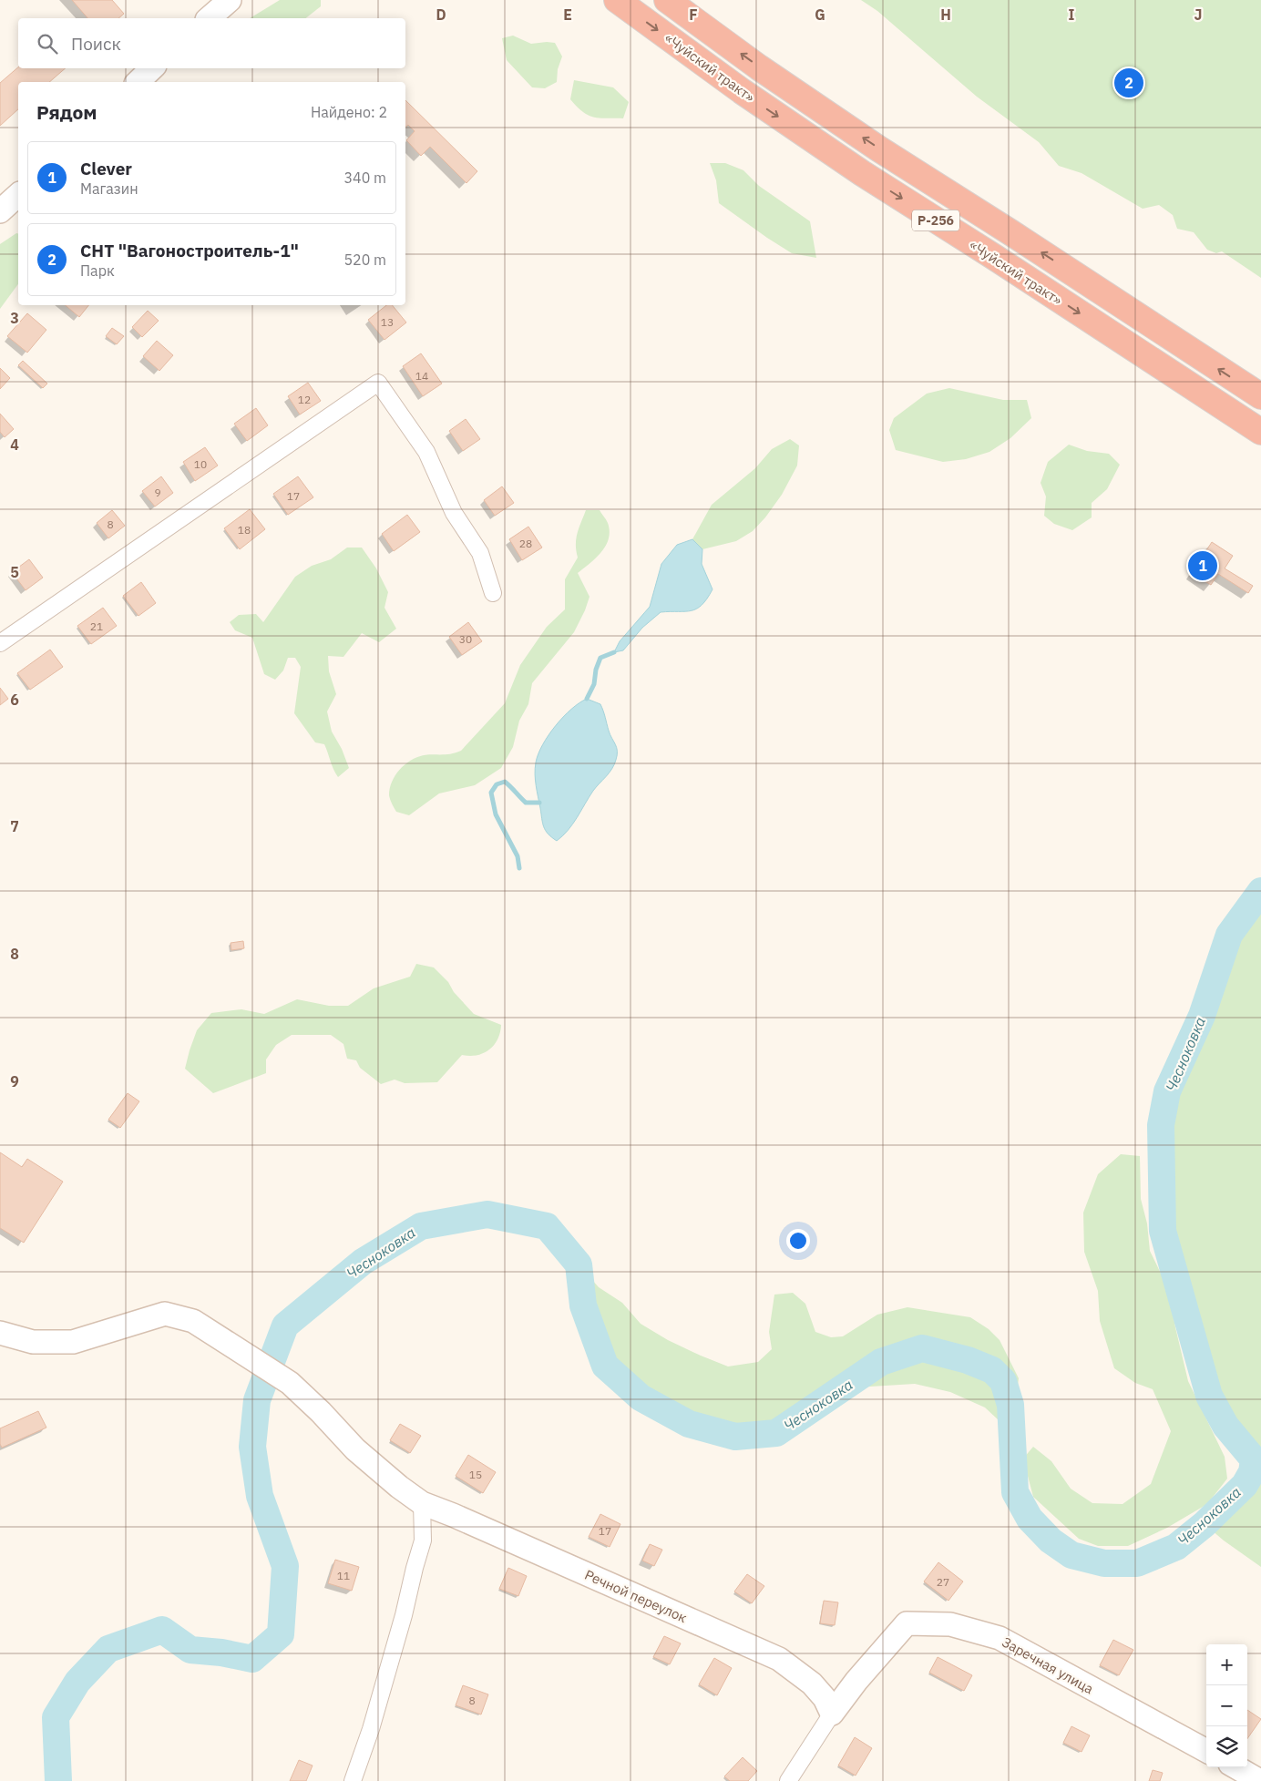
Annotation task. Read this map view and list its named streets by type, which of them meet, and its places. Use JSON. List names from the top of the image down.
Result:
{
  "streets": {
    "highway": ["«Чуйский тракт»", "Р-256"],
    "street": ["Речной переулок", "Заречная улица"]
  },
  "crossings": [
    ["Речной переулок", "Заречная улица"]
  ],
  "water": ["Чесноковка"],
  "house_numbers": [
    "13",
    "14",
    "12",
    "10",
    "9",
    "17",
    "8",
    "18",
    "28",
    "21",
    "30",
    "15",
    "17",
    "11",
    "27",
    "8"
  ],
  "page": {
    "search": "Поиск",
    "pins": ["2", "1"],
    "heading": ["Рядом", "Найдено: 2"],
    "list": [
      {
        "mark": "1",
        "name": "Clever",
        "note": "Магазин",
        "value": "340 m"
      },
      {
        "mark": "2",
        "name": "СНТ \"Вагоностроитель-1\"",
        "note": "Парк",
        "value": "520 m"
      }
    ],
    "map_buttons": ["+", "−"]
  },
  "grid": {
    "columns": [
      "D",
      "E",
      "F",
      "G",
      "H",
      "I",
      "J"
    ],
    "rows": [
      "3",
      "4",
      "5",
      "6",
      "7",
      "8",
      "9"
    ]
  }
}
